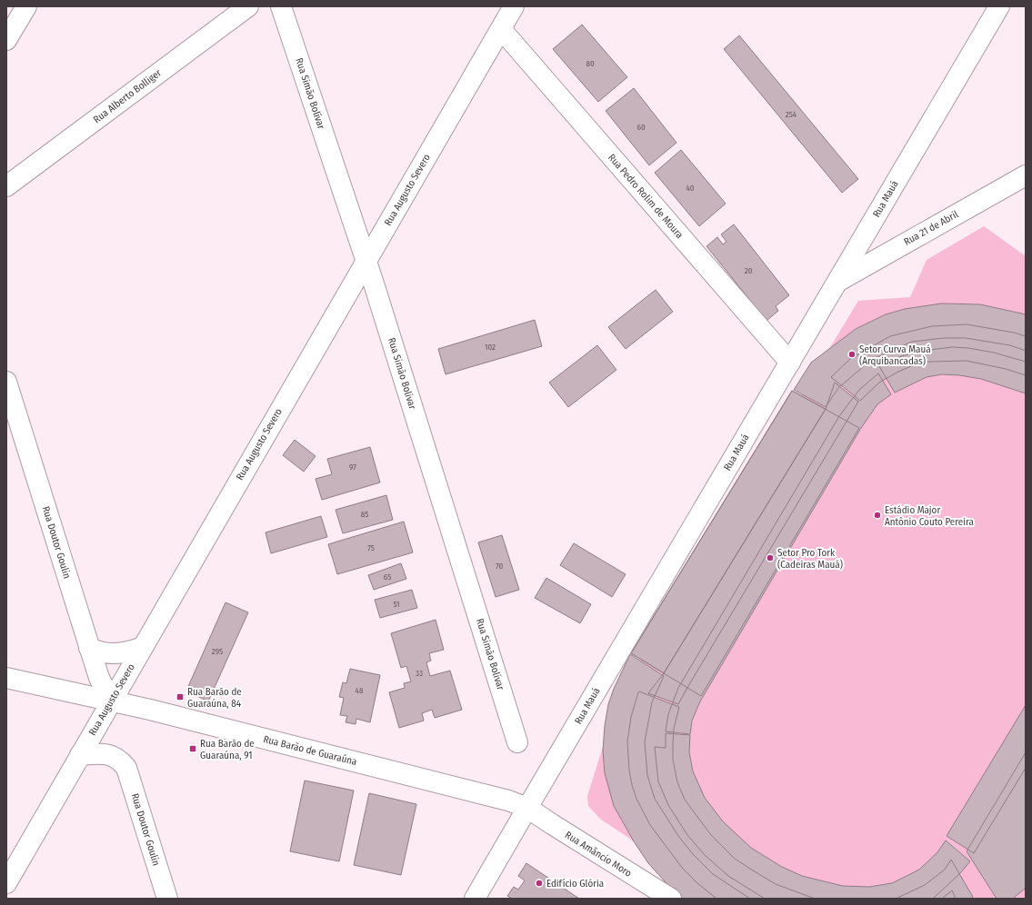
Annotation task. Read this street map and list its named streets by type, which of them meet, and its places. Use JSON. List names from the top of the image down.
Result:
{
  "streets": {
    "main road": [
      "Rua Simão Bolívar",
      "Rua Alberto Bolliger",
      "Rua Augusto Severo",
      "Rua Pedro Rolim de Moura",
      "Rua Mauá",
      "Rua 21 de Abril",
      "Rua Doutor Goulin",
      "Rua Barão de Guaraúna",
      "Rua Amâncio Moro"
    ]
  },
  "crossings": [
    ["Rua Simão Bolívar", "Rua Augusto Severo"],
    ["Rua Augusto Severo", "Rua Pedro Rolim de Moura"],
    ["Rua Augusto Severo", "Rua Doutor Goulin"],
    ["Rua Augusto Severo", "Rua Barão de Guaraúna"],
    ["Rua Pedro Rolim de Moura", "Rua Mauá"],
    ["Rua Mauá", "Rua 21 de Abril"],
    ["Rua Mauá", "Rua Barão de Guaraúna"],
    ["Rua Mauá", "Rua Amâncio Moro"],
    ["Rua Doutor Goulin", "Rua Barão de Guaraúna"],
    ["Rua Barão de Guaraúna", "Rua Amâncio Moro"]
  ],
  "places": {
    "other": [
      "Setor Curva Mauá (Arquibancadas)",
      "Estádio Major Antônio Couto Pereira",
      "Setor Pro Tork (Cadeiras Mauá)",
      "Edifício Glória"
    ],
    "transit": ["Rua Barão de Guaraúna, 84", "Rua Barão de Guaraúna, 91"]
  },
  "house_numbers": [
    "80",
    "254",
    "60",
    "40",
    "20",
    "102",
    "97",
    "85",
    "75",
    "70",
    "65",
    "51",
    "295",
    "33",
    "48"
  ]
}
